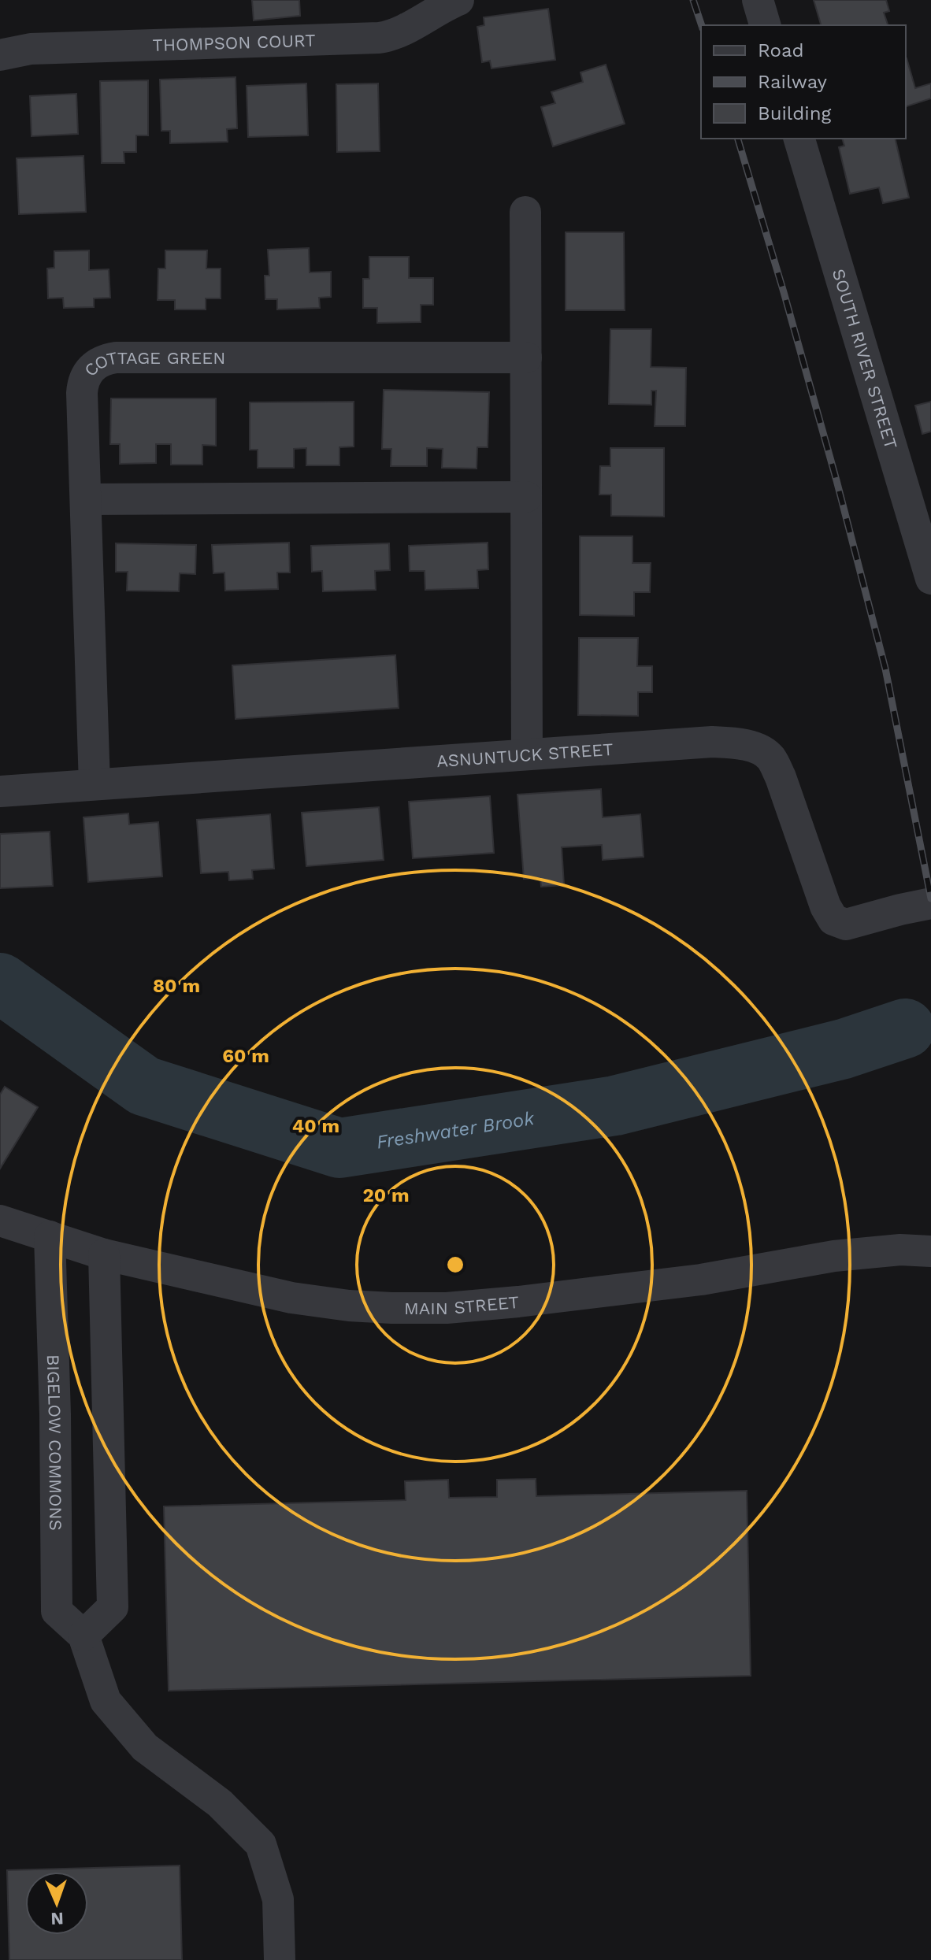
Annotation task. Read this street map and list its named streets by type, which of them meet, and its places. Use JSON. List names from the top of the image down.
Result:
{
  "streets": {
    "street": [
      "THOMPSON COURT",
      "SOUTH RIVER STREET",
      "COTTAGE GREEN",
      "ASNUNTUCK STREET",
      "MAIN STREET",
      "BIGELOW COMMONS"
    ]
  },
  "crossings": [
    ["COTTAGE GREEN", "ASNUNTUCK STREET"],
    ["MAIN STREET", "BIGELOW COMMONS"]
  ],
  "water": ["Freshwater Brook"],
  "legend": ["Road", "Railway", "Building"],
  "north": "bottom",
  "rings": [
    "80 m",
    "60 m",
    "40 m",
    "20 m"
  ]
}
